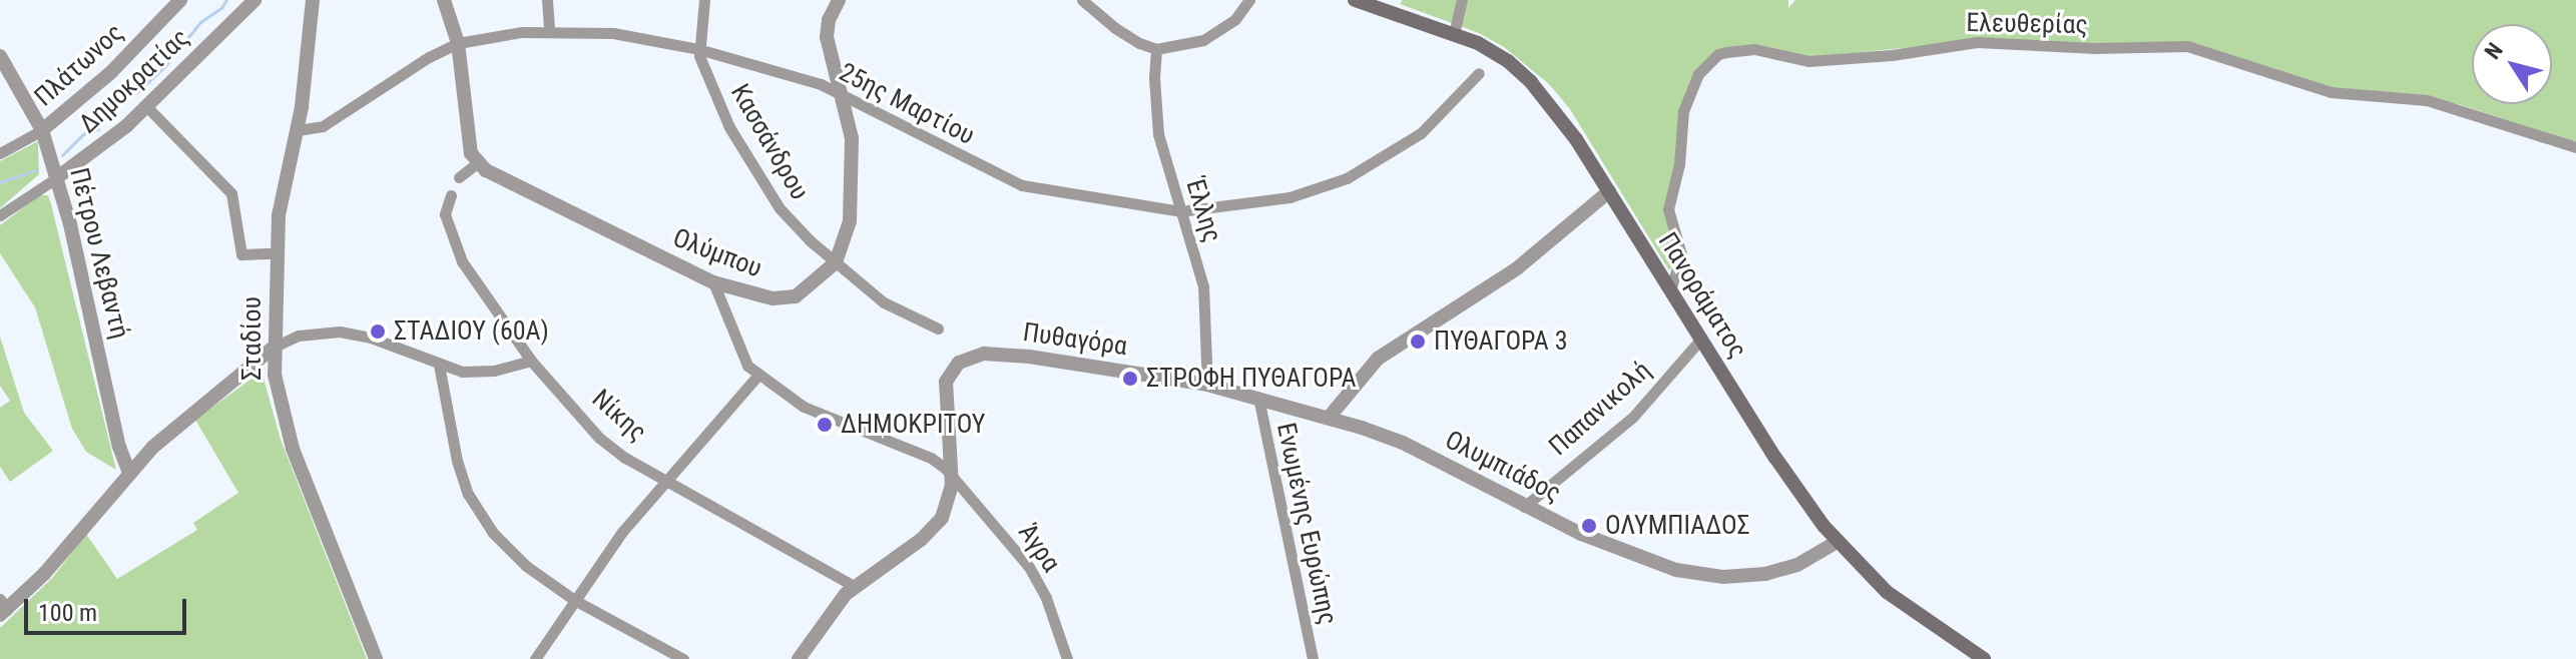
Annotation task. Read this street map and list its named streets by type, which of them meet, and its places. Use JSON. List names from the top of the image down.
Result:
{
  "streets": {
    "main road": ["Πανοράματος"],
    "street": [
      "Ελευθερίας",
      "Πλάτωνος",
      "Δημοκρατίας",
      "25ης Μαρτίου",
      "Κασσάνδρου",
      "Έλλης",
      "Πέτρου Λεβαντή",
      "Ολύμπου",
      "Σταδίου",
      "Πυθαγόρα",
      "Παπανικολή",
      "Νίκης",
      "Ολυμπιάδος",
      "Ενωμένης Ευρώπης",
      "Άγρα"
    ]
  },
  "crossings": [
    ["Ελευθερίας", "Πανοράματος"],
    ["Πλάτωνος", "Πέτρου Λεβαντή"],
    ["Δημοκρατίας", "Πέτρου Λεβαντή"],
    ["25ης Μαρτίου", "Κασσάνδρου"],
    ["25ης Μαρτίου", "Έλλης"],
    ["25ης Μαρτίου", "Σταδίου"],
    ["Κασσάνδρου", "Ολύμπου"],
    ["Έλλης", "Πυθαγόρα"],
    ["Πανοράματος", "Παπανικολή"],
    ["Πανοράματος", "Ολυμπιάδος"],
    ["Πυθαγόρα", "Νίκης"],
    ["Πυθαγόρα", "Ολυμπιάδος"],
    ["Πυθαγόρα", "Ενωμένης Ευρώπης"],
    ["Πυθαγόρα", "Άγρα"],
    ["Παπανικολή", "Ολυμπιάδος"]
  ],
  "places": [
    "ΣΤΑΔΙΟΥ (60A)",
    "ΠΥΘΑΓΟΡΑ 3",
    "ΣΤΡΟΦΗ ΠΥΘΑΓΟΡΑ",
    "ΔΗΜΟΚΡΙΤΟΥ",
    "ΟΛΥΜΠΙΑΔΟΣ"
  ],
  "scale_bar": "100 m",
  "north": "top left"
}
